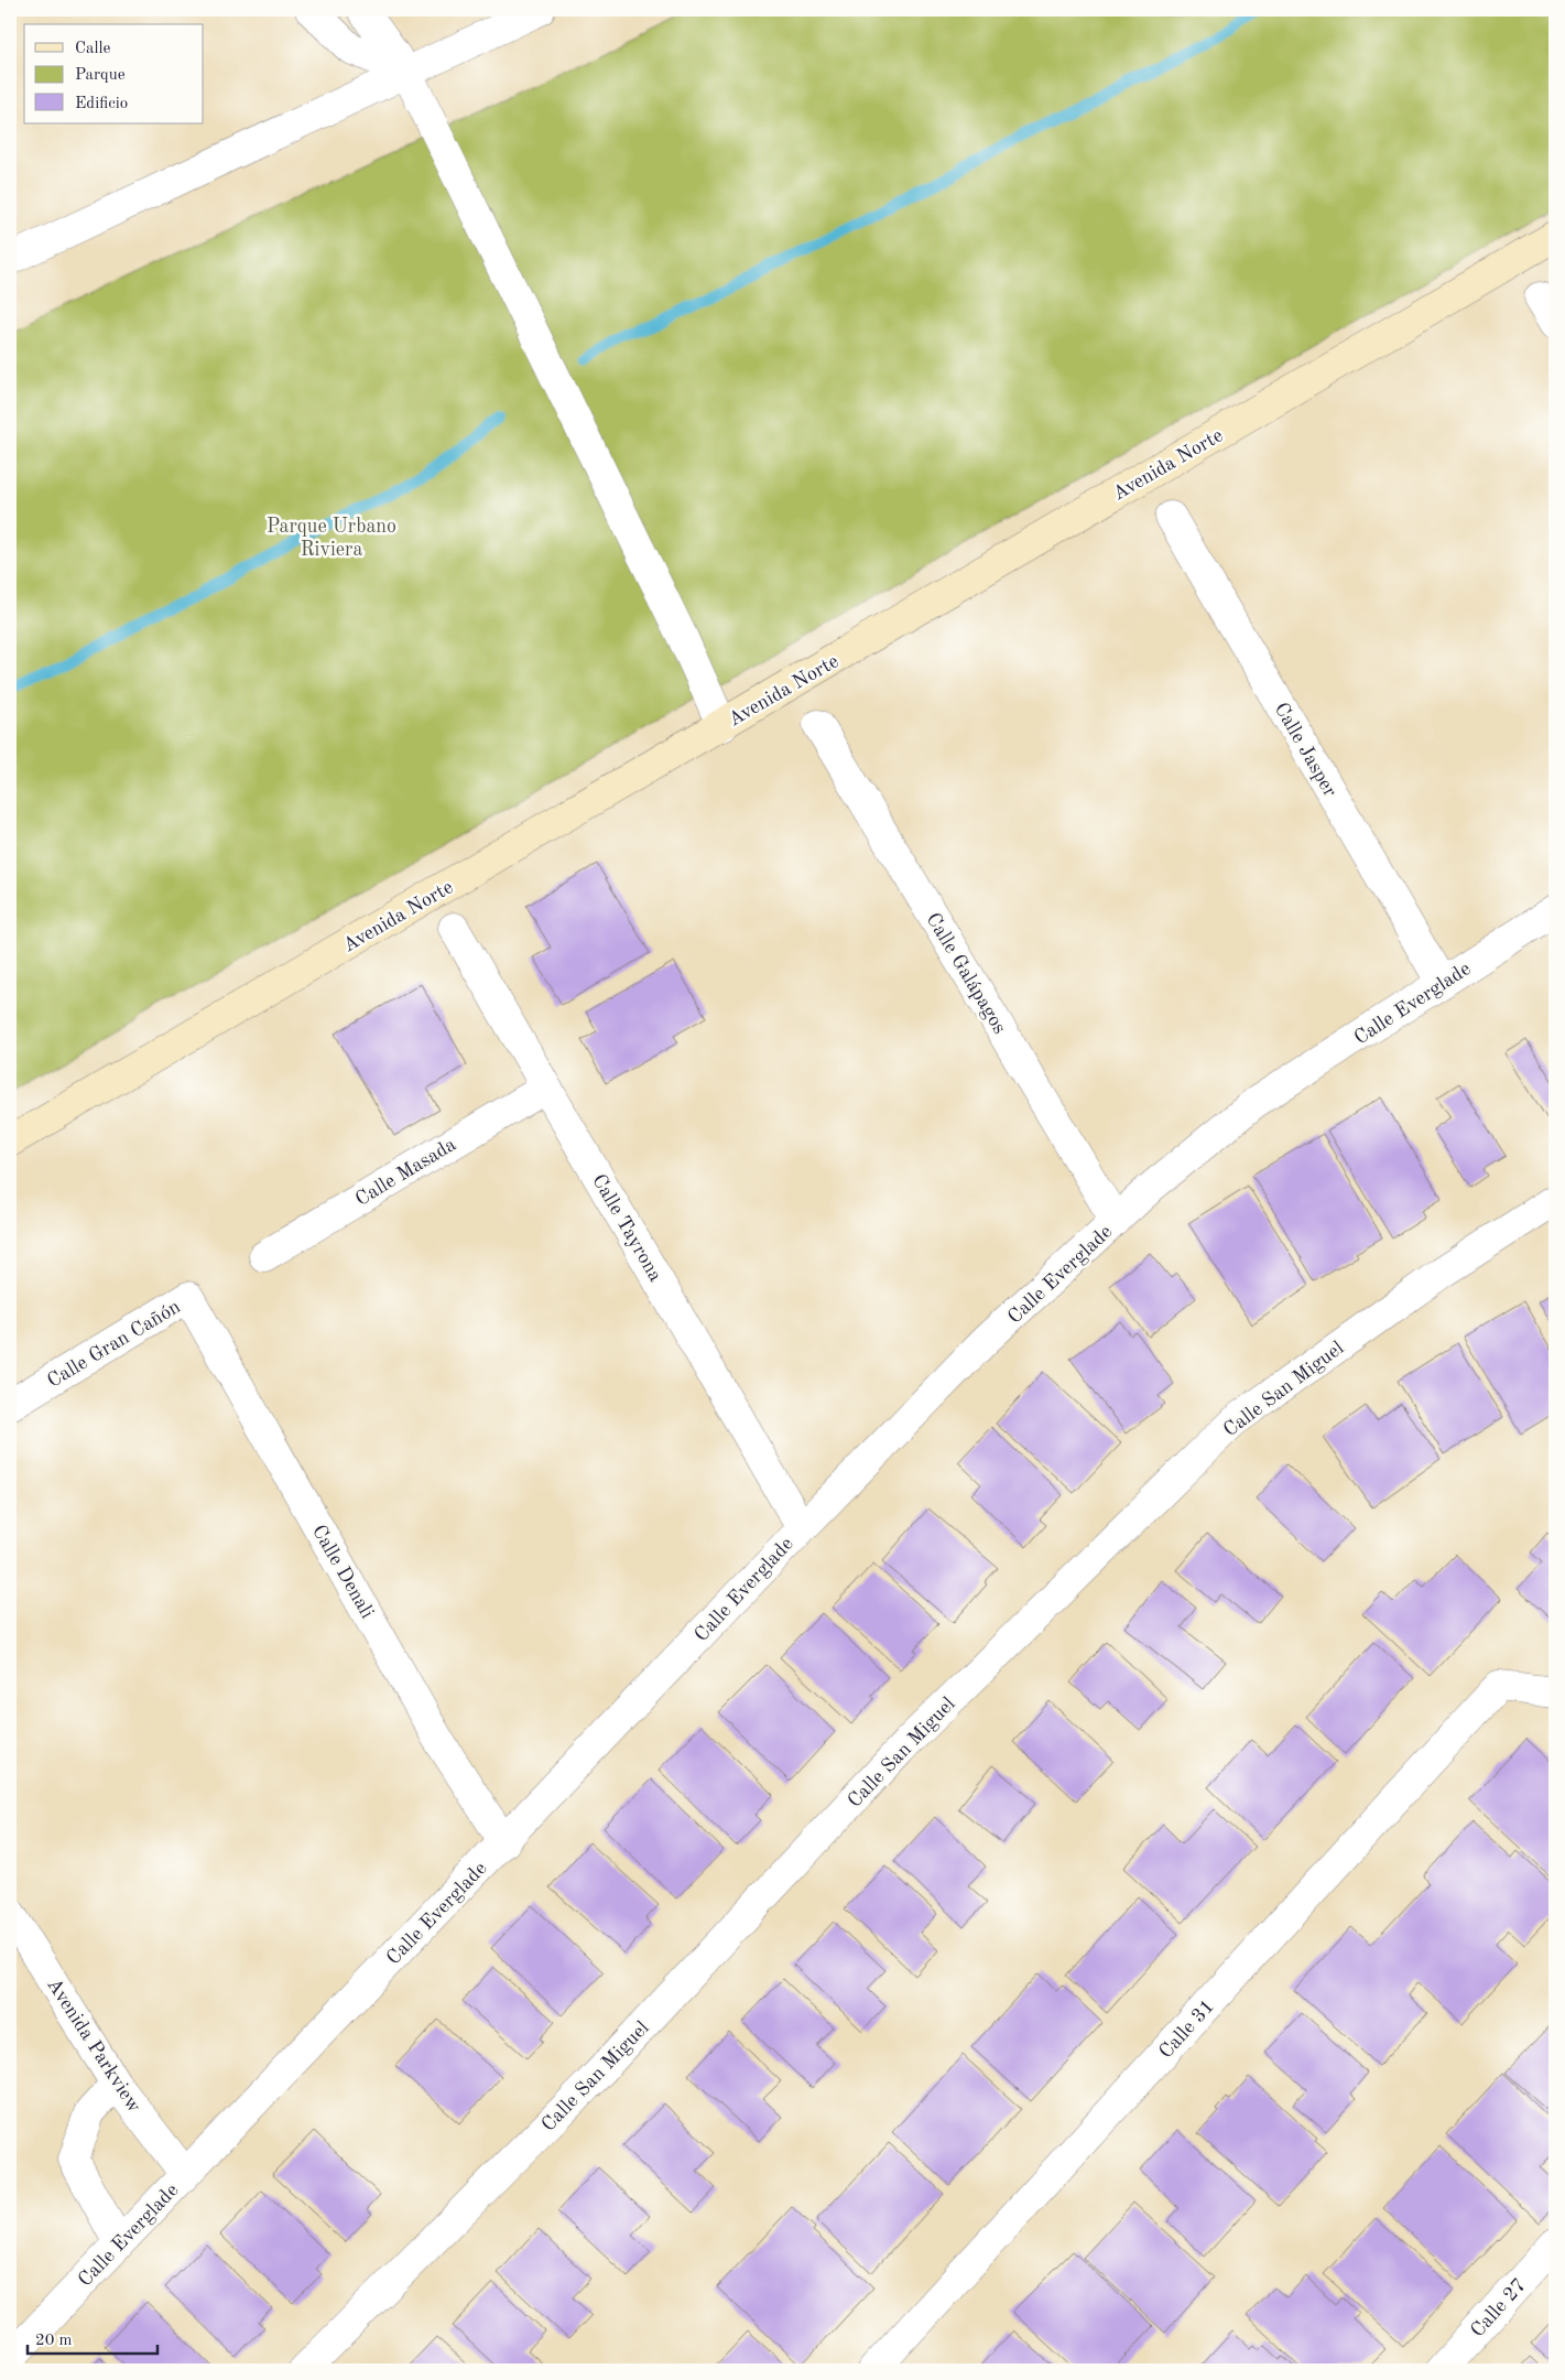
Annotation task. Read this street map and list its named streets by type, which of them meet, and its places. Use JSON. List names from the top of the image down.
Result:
{
  "streets": {
    "street": [
      "Avenida Norte",
      "Calle Jasper",
      "Calle Galápagos",
      "Calle Everglade",
      "Calle Masada",
      "Calle Tayrona",
      "Calle Gran Cañón",
      "Calle San Miguel",
      "Calle Denali",
      "Calle 31",
      "Avenida Parkview",
      "Calle 27"
    ]
  },
  "crossings": [
    ["Calle Jasper", "Calle Everglade"],
    ["Calle Galápagos", "Calle Everglade"],
    ["Calle Everglade", "Calle Tayrona"],
    ["Calle Everglade", "Calle Denali"],
    ["Calle Everglade", "Avenida Parkview"],
    ["Calle Masada", "Calle Tayrona"],
    ["Calle Gran Cañón", "Calle Denali"]
  ],
  "parks": ["Parque Urbano Riviera"],
  "legend": ["Calle", "Parque", "Edificio"],
  "scale_bar": "20 m"
}
